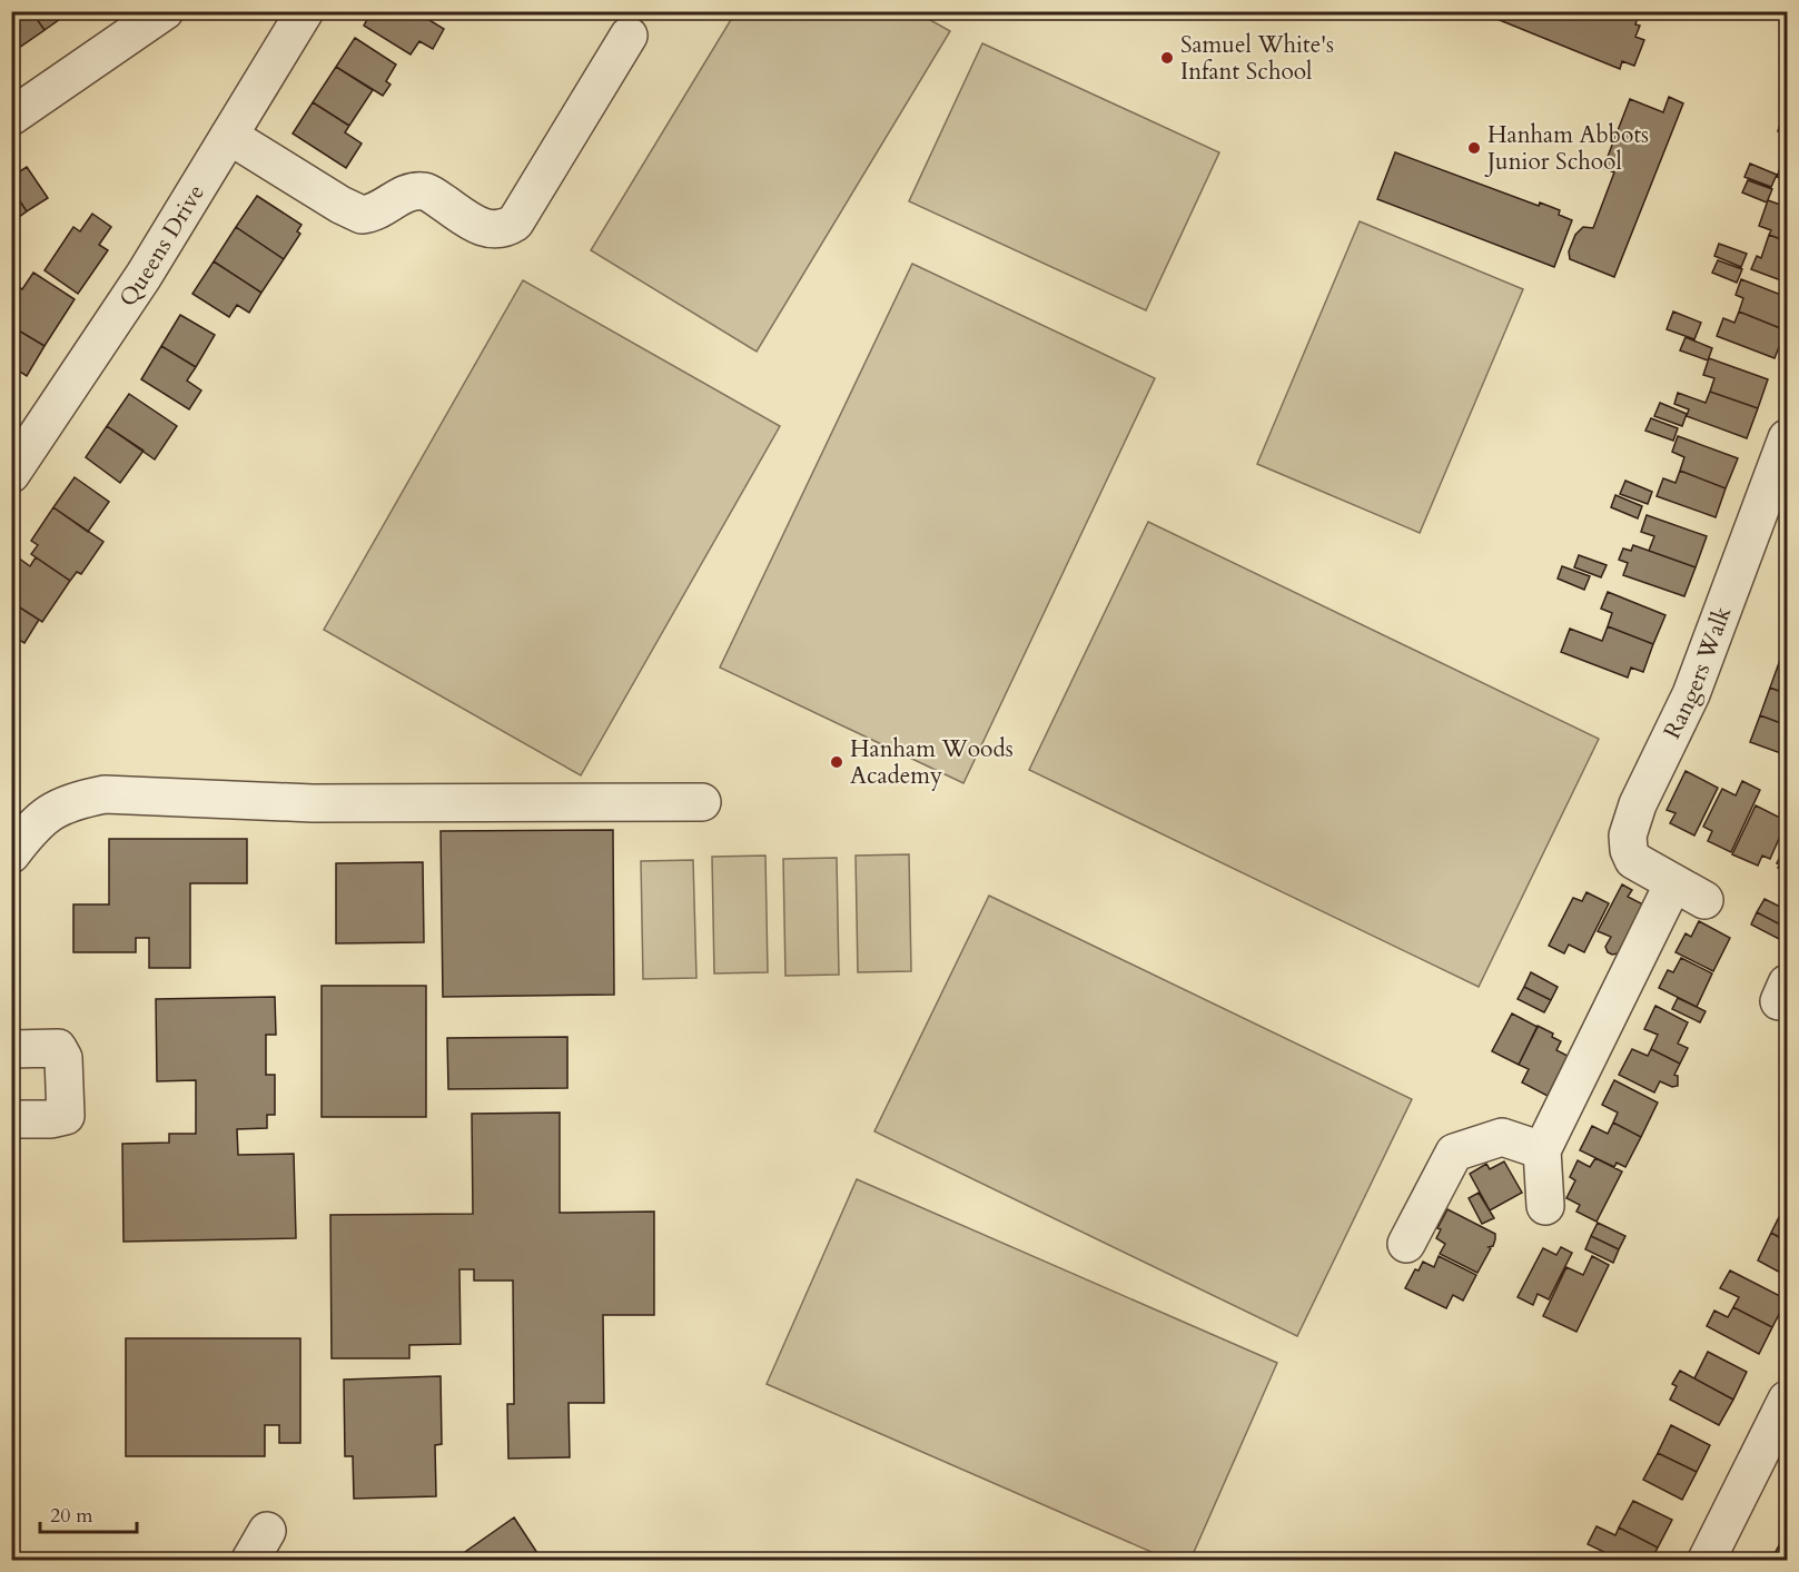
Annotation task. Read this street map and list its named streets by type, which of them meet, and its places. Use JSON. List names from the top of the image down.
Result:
{
  "streets": {
    "street": ["Queens Drive", "Rangers Walk"]
  },
  "places": ["Samuel White's Infant School", "Hanham Abbots Junior School", "Hanham Woods Academy"],
  "scale_bar": "20 m"
}
